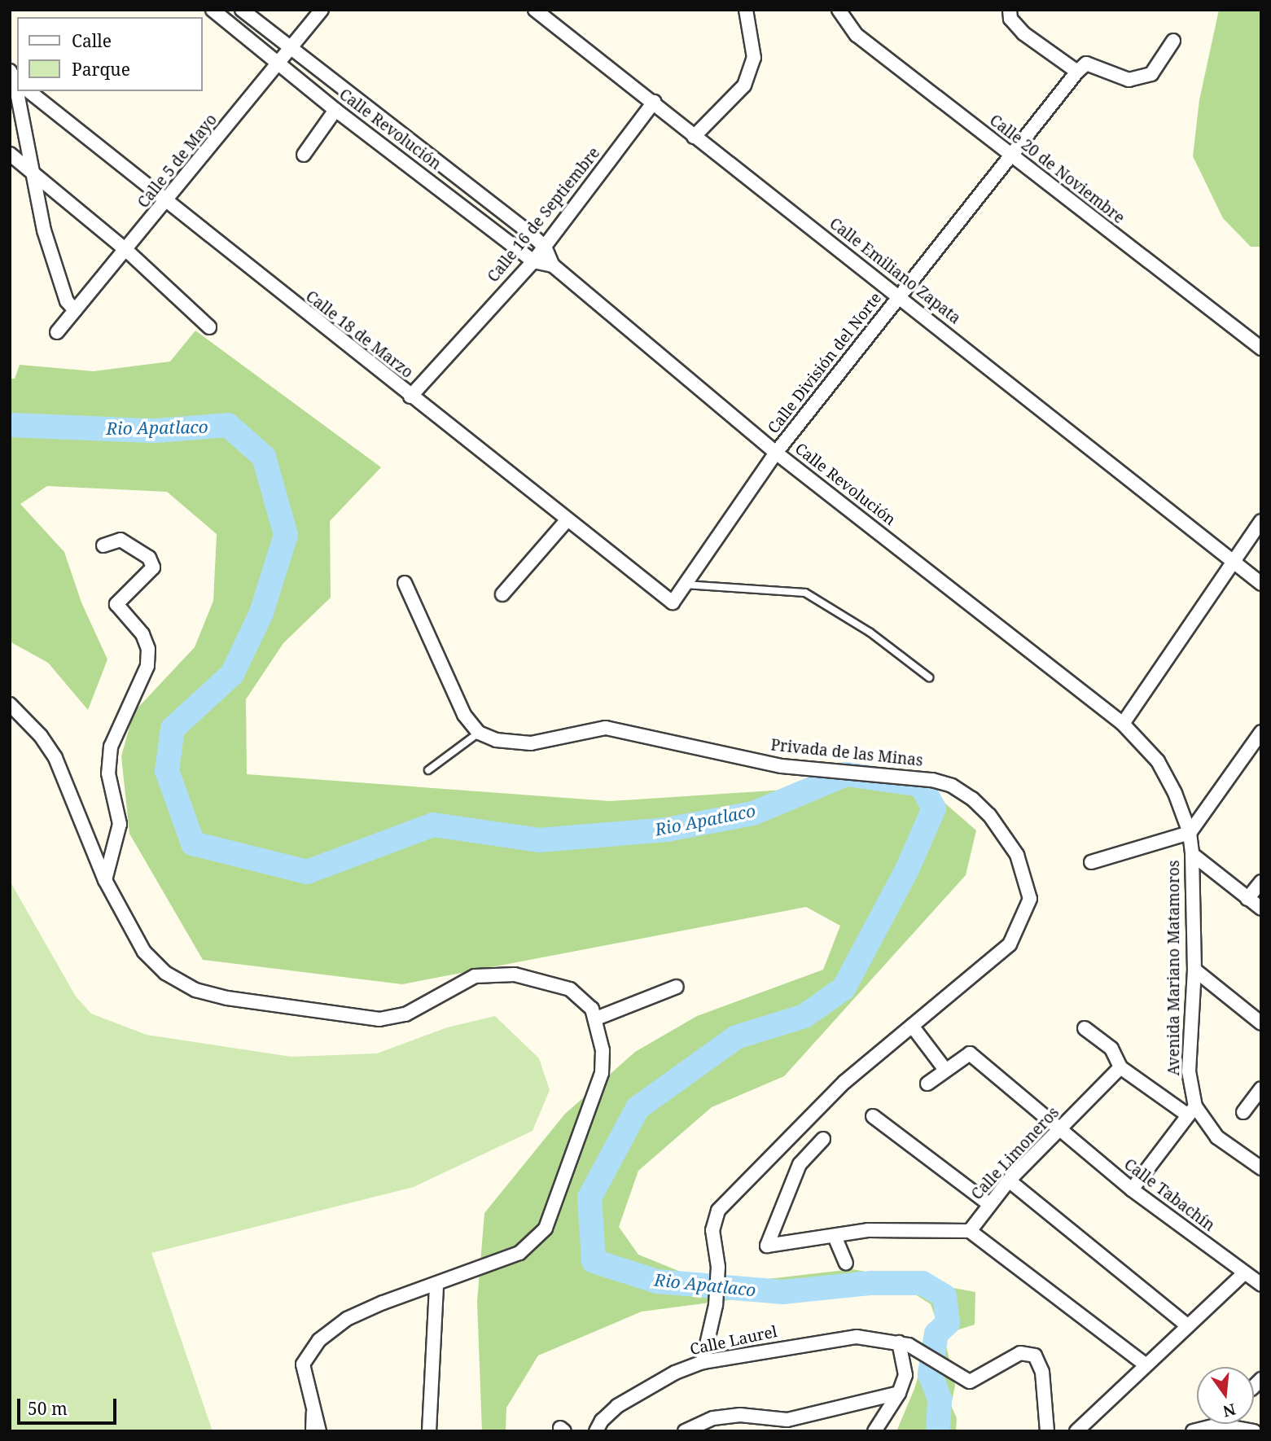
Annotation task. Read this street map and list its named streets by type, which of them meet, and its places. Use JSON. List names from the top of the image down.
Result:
{
  "streets": {
    "street": [
      "Calle Revolución",
      "Calle 5 de Mayo",
      "Calle 20 de Noviembre",
      "Calle 16 de Septiembre",
      "Calle Emiliano Zapata",
      "Calle 18 de Marzo",
      "Calle División del Norte",
      "Privada de las Minas",
      "Avenida Mariano Matamoros",
      "Calle Limoneros",
      "Calle Tabachín",
      "Calle Laurel"
    ]
  },
  "crossings": [
    ["Calle Revolución", "Calle 5 de Mayo"],
    ["Calle Revolución", "Calle 16 de Septiembre"],
    ["Calle Revolución", "Calle División del Norte"],
    ["Calle Revolución", "Avenida Mariano Matamoros"],
    ["Calle 5 de Mayo", "Calle 18 de Marzo"],
    ["Calle 20 de Noviembre", "Calle División del Norte"],
    ["Calle 16 de Septiembre", "Calle Emiliano Zapata"],
    ["Calle 16 de Septiembre", "Calle 18 de Marzo"],
    ["Calle Emiliano Zapata", "Calle División del Norte"],
    ["Calle 18 de Marzo", "Calle División del Norte"],
    ["Privada de las Minas", "Calle Laurel"],
    ["Calle Limoneros", "Calle Tabachín"]
  ],
  "water": ["Rio Apatlaco"],
  "legend": ["Calle", "Parque"],
  "scale_bar": "50 m",
  "north": "bottom"
}
